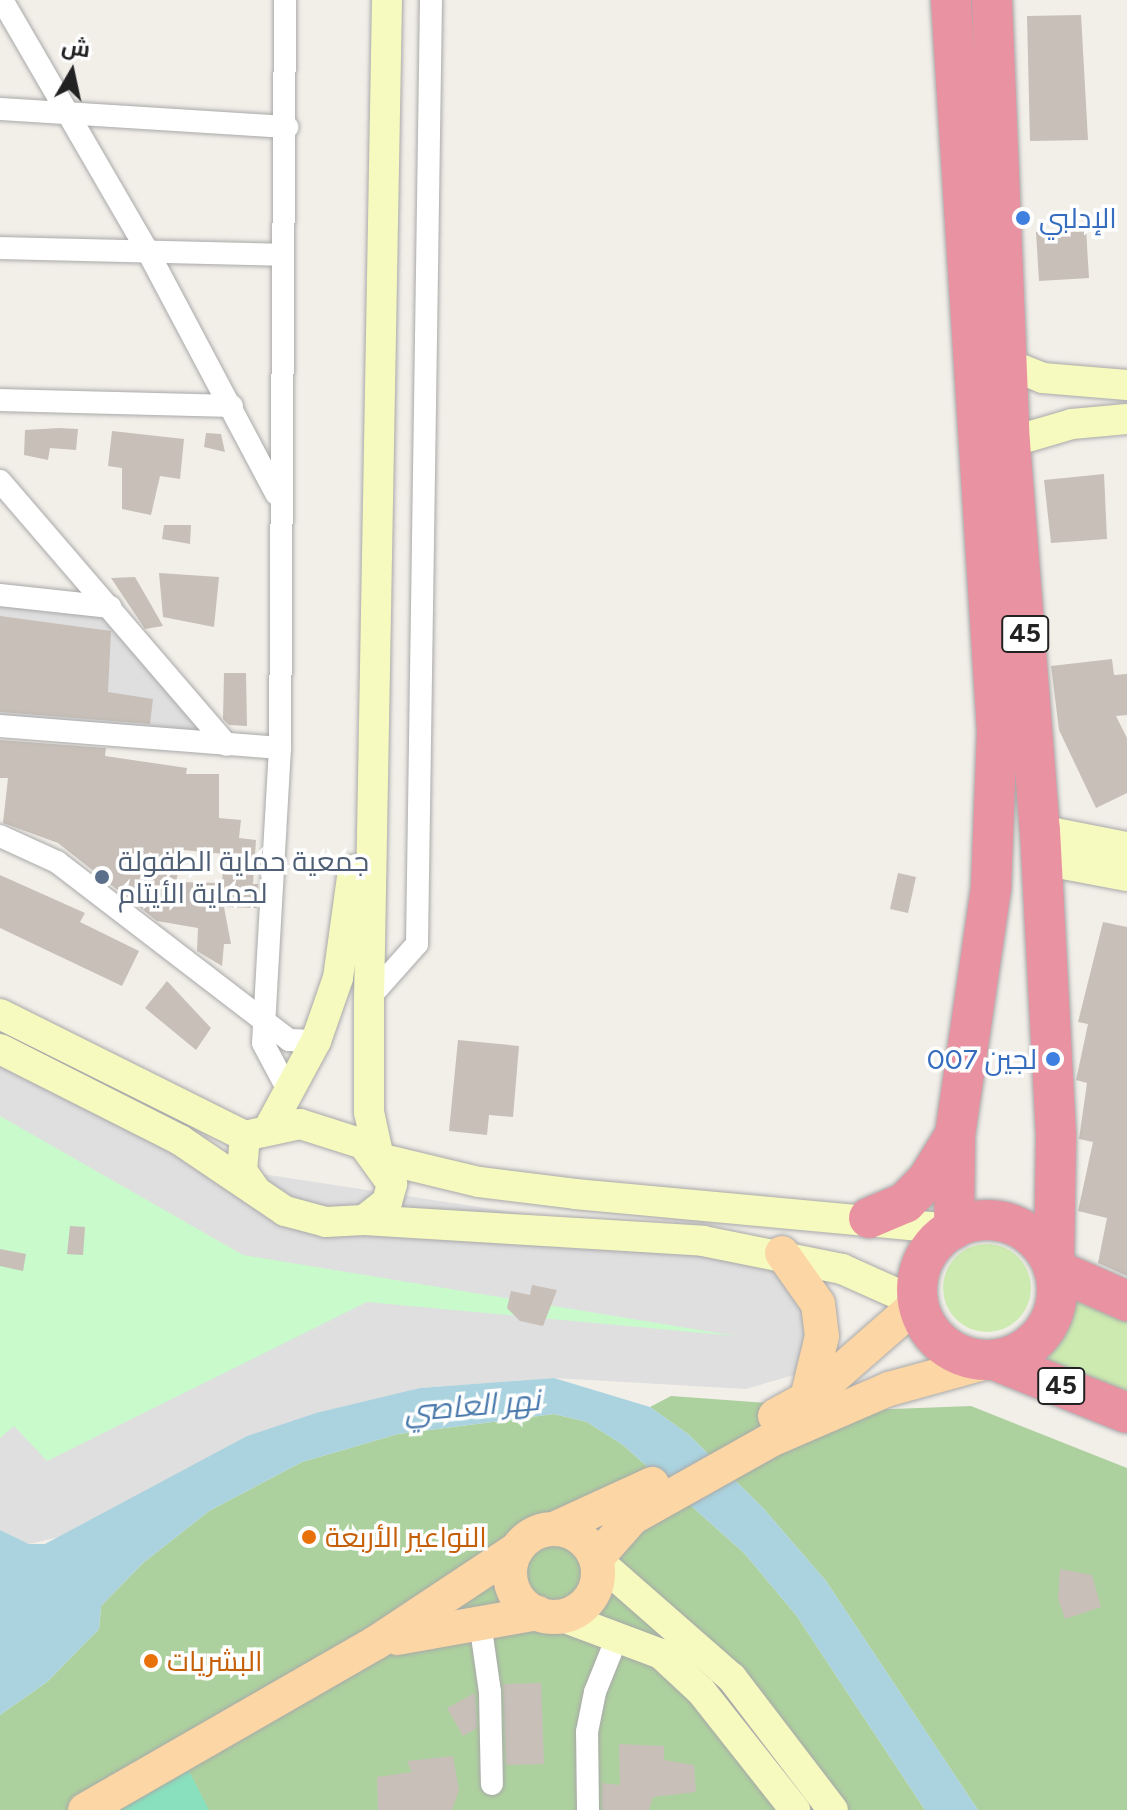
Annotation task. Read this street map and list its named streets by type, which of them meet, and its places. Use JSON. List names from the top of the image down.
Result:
{
  "streets": {
    "highway": ["45"]
  },
  "water": ["نهر العاصي"],
  "places": [
    "الإدلبي",
    "جمعية حماية الطفولة لحماية الأيتام",
    "لجين 007",
    "النواعير الأربعة",
    "البشريات"
  ],
  "north": "top"
}
